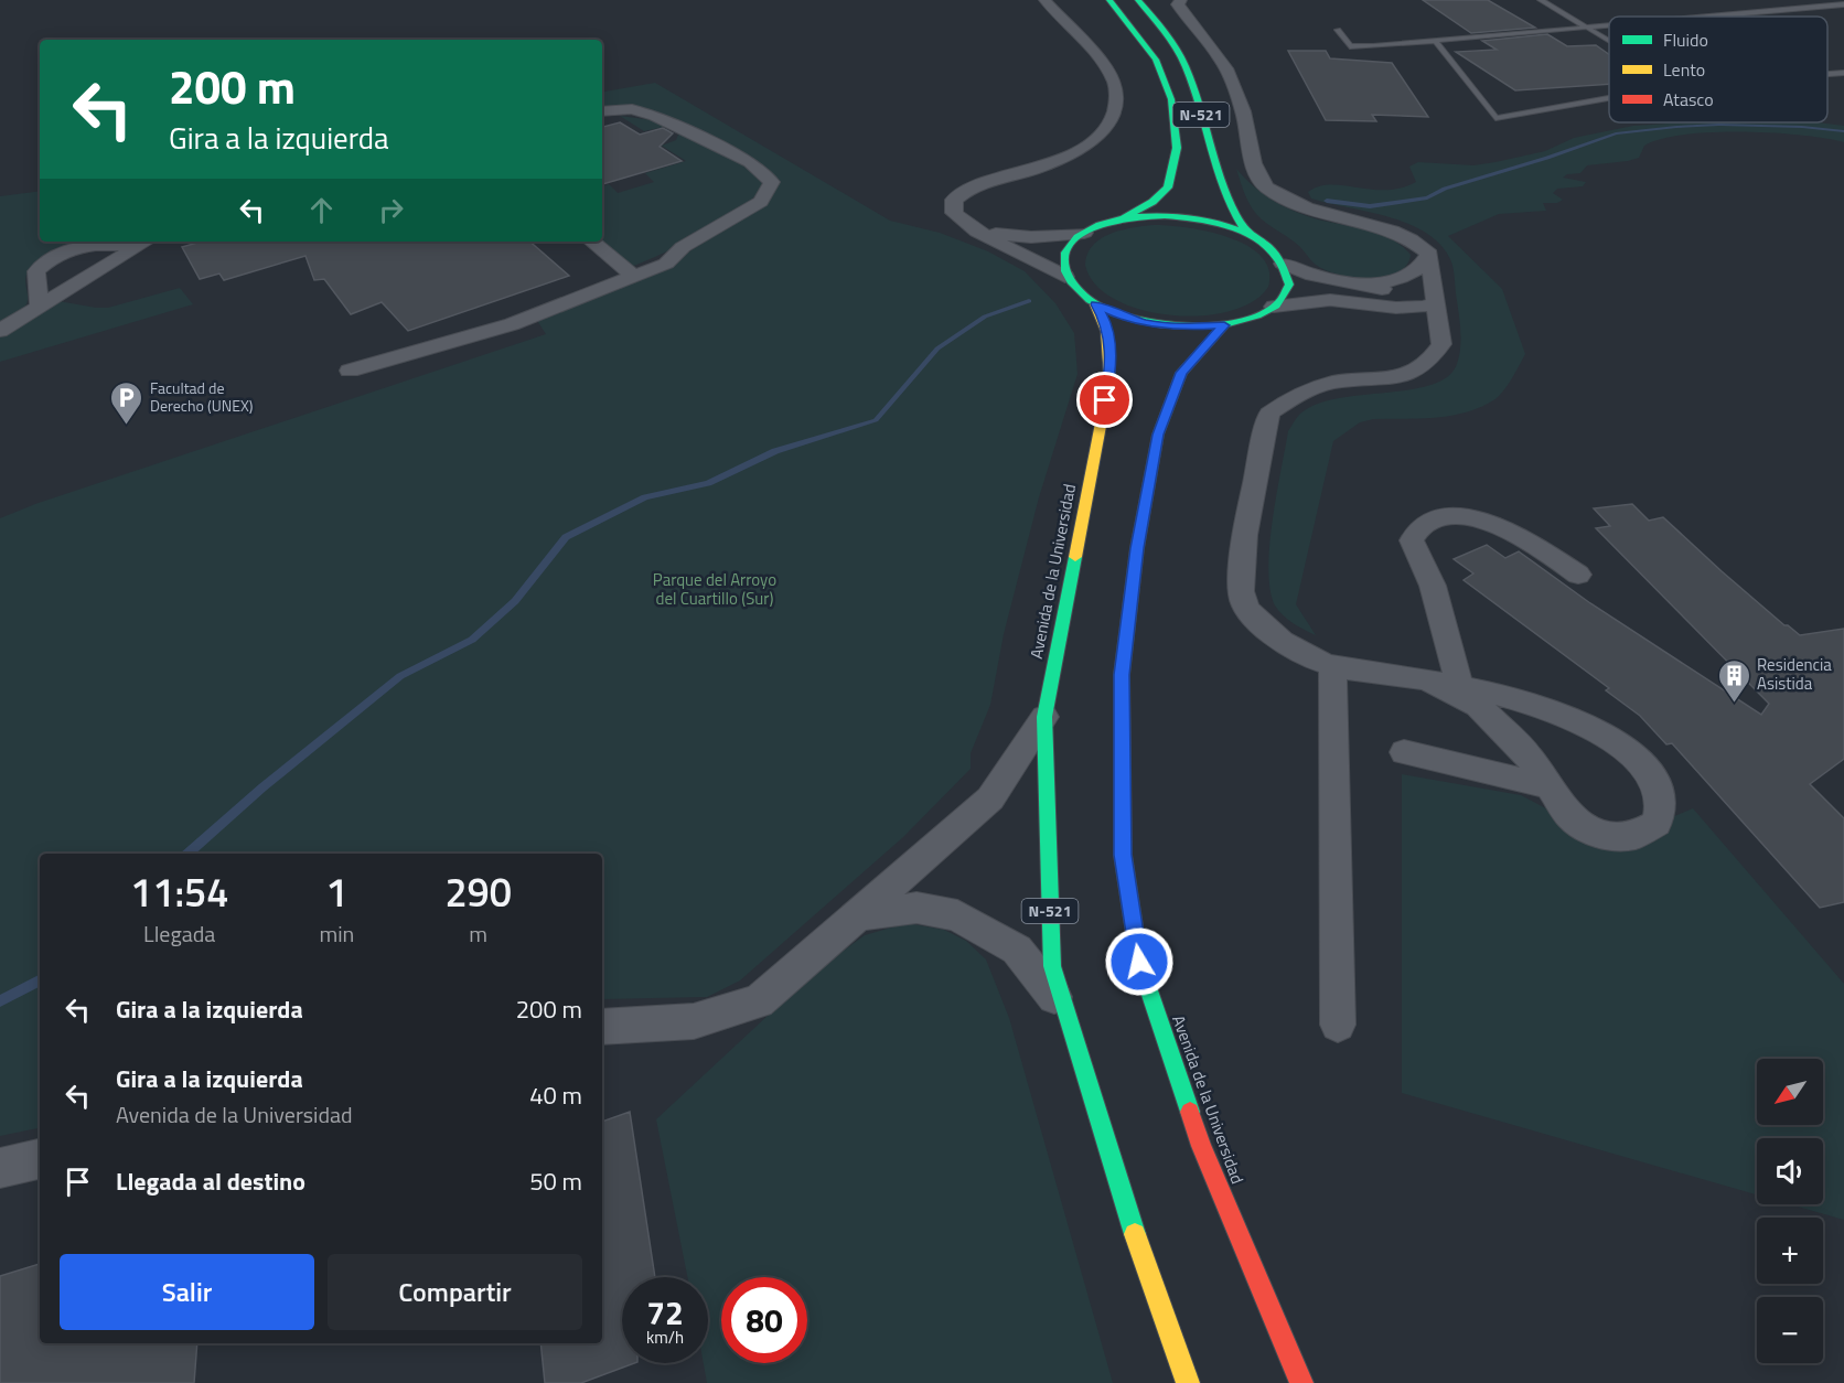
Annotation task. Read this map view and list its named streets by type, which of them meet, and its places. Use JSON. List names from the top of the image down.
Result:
{
  "streets": {
    "highway": ["N-521", "Avenida de la Universidad"]
  },
  "crossings": [
    ["N-521", "Avenida de la Universidad"]
  ],
  "parks": ["Parque del Arroyo del Cuartillo (Sur)"],
  "places": {
    "parking": ["Facultad de Derecho (UNEX)"],
    "building": ["Residencia Asistida"]
  },
  "legend": ["Fluido", "Lento", "Atasco"],
  "north": "bottom left",
  "page": {
    "turn": ["200 m", "Gira a la izquierda"],
    "eta": [
      "11:54",
      "Llegada",
      "1",
      "min",
      "290",
      "m"
    ],
    "list": [
      {
        "name": "Gira a la izquierda",
        "value": "200 m"
      },
      {
        "name": "Gira a la izquierda",
        "note": "Avenida de la Universidad",
        "value": "40 m"
      },
      {
        "name": "Llegada al destino",
        "value": "50 m"
      }
    ],
    "map_buttons": ["+", "−"],
    "buttons": ["Salir", "Compartir"],
    "speed": "72 km/h",
    "limit": "80"
  }
}
